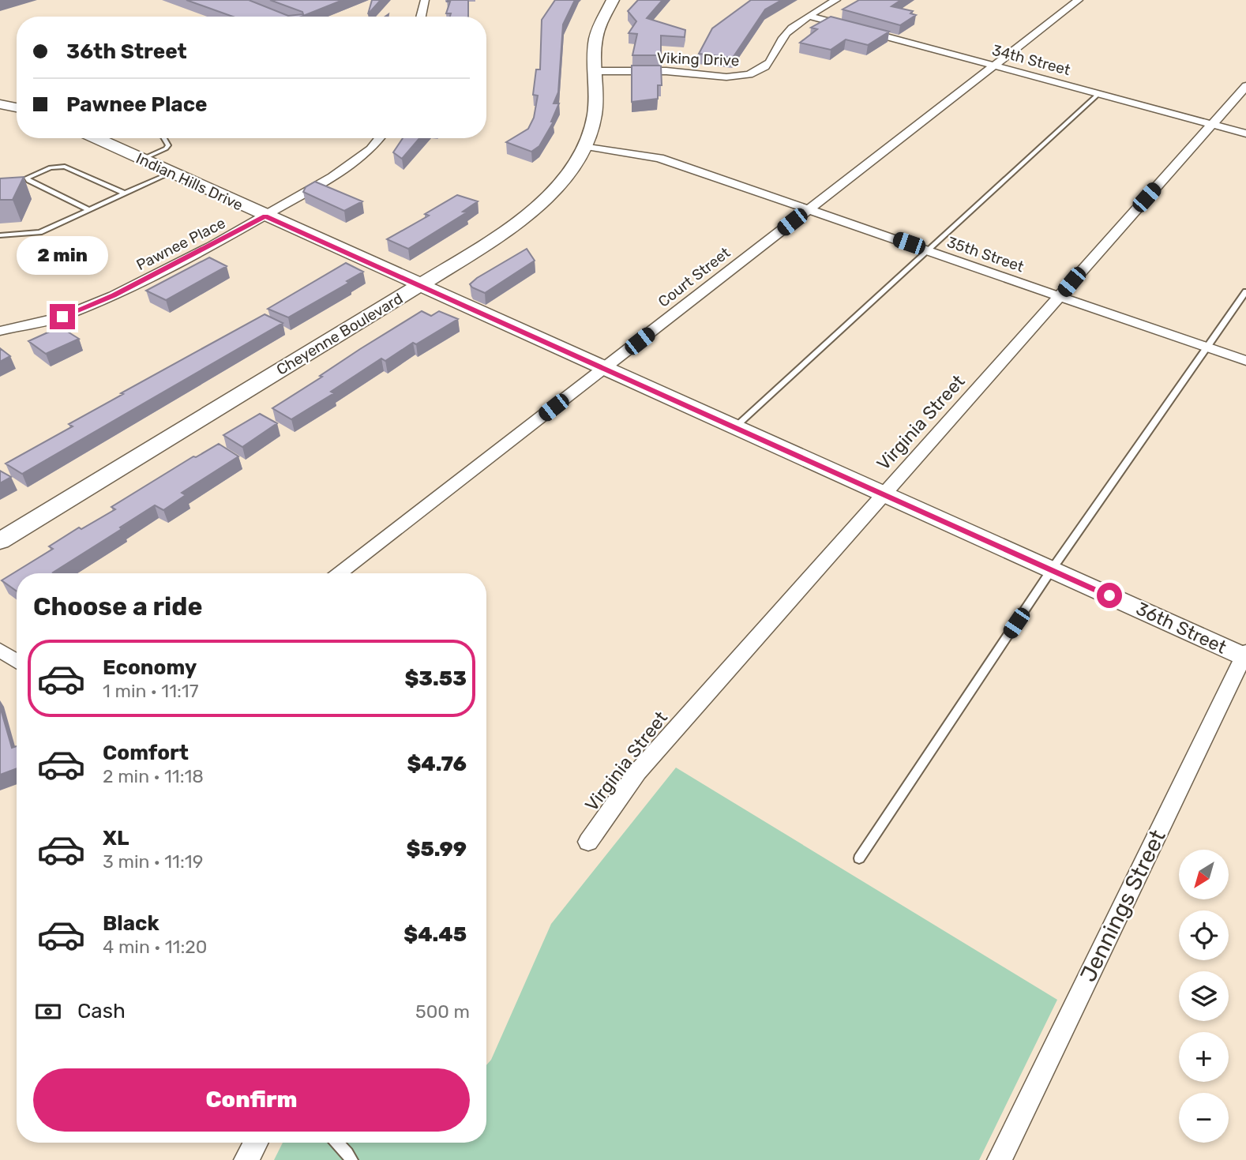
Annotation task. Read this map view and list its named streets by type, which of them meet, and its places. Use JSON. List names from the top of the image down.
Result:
{
  "streets": {
    "main road": ["Indian Hills Drive", "Cheyenne Boulevard", "36th Street"],
    "street": [
      "Viking Drive",
      "34th Street",
      "Pawnee Place",
      "35th Street",
      "Court Street",
      "Virginia Street",
      "Jennings Street"
    ]
  },
  "crossings": [
    ["Viking Drive", "34th Street"],
    ["Viking Drive", "Cheyenne Boulevard"],
    ["34th Street", "Court Street"],
    ["34th Street", "Virginia Street"],
    ["Indian Hills Drive", "Pawnee Place"],
    ["Indian Hills Drive", "Cheyenne Boulevard"],
    ["Indian Hills Drive", "36th Street"],
    ["35th Street", "Court Street"],
    ["35th Street", "Cheyenne Boulevard"],
    ["35th Street", "Virginia Street"],
    ["Court Street", "36th Street"],
    ["Cheyenne Boulevard", "36th Street"],
    ["Virginia Street", "36th Street"],
    ["36th Street", "Jennings Street"]
  ],
  "north": "bottom left",
  "page": {
    "banner": ["36th Street", "Pawnee Place"],
    "bubble": "2 min",
    "heading": "Choose a ride",
    "list": [
      {
        "name": "Economy",
        "note": "1 min · 11:17",
        "value": "$3.53"
      },
      {
        "name": "Comfort",
        "note": "2 min · 11:18",
        "value": "$4.76"
      },
      {
        "name": "XL",
        "note": "3 min · 11:19",
        "value": "$5.99"
      },
      {
        "name": "Black",
        "note": "4 min · 11:20",
        "value": "$4.45"
      }
    ],
    "map_buttons": ["+", "−"],
    "pay": ["Cash", "500 m"],
    "buttons": "Confirm"
  }
}
